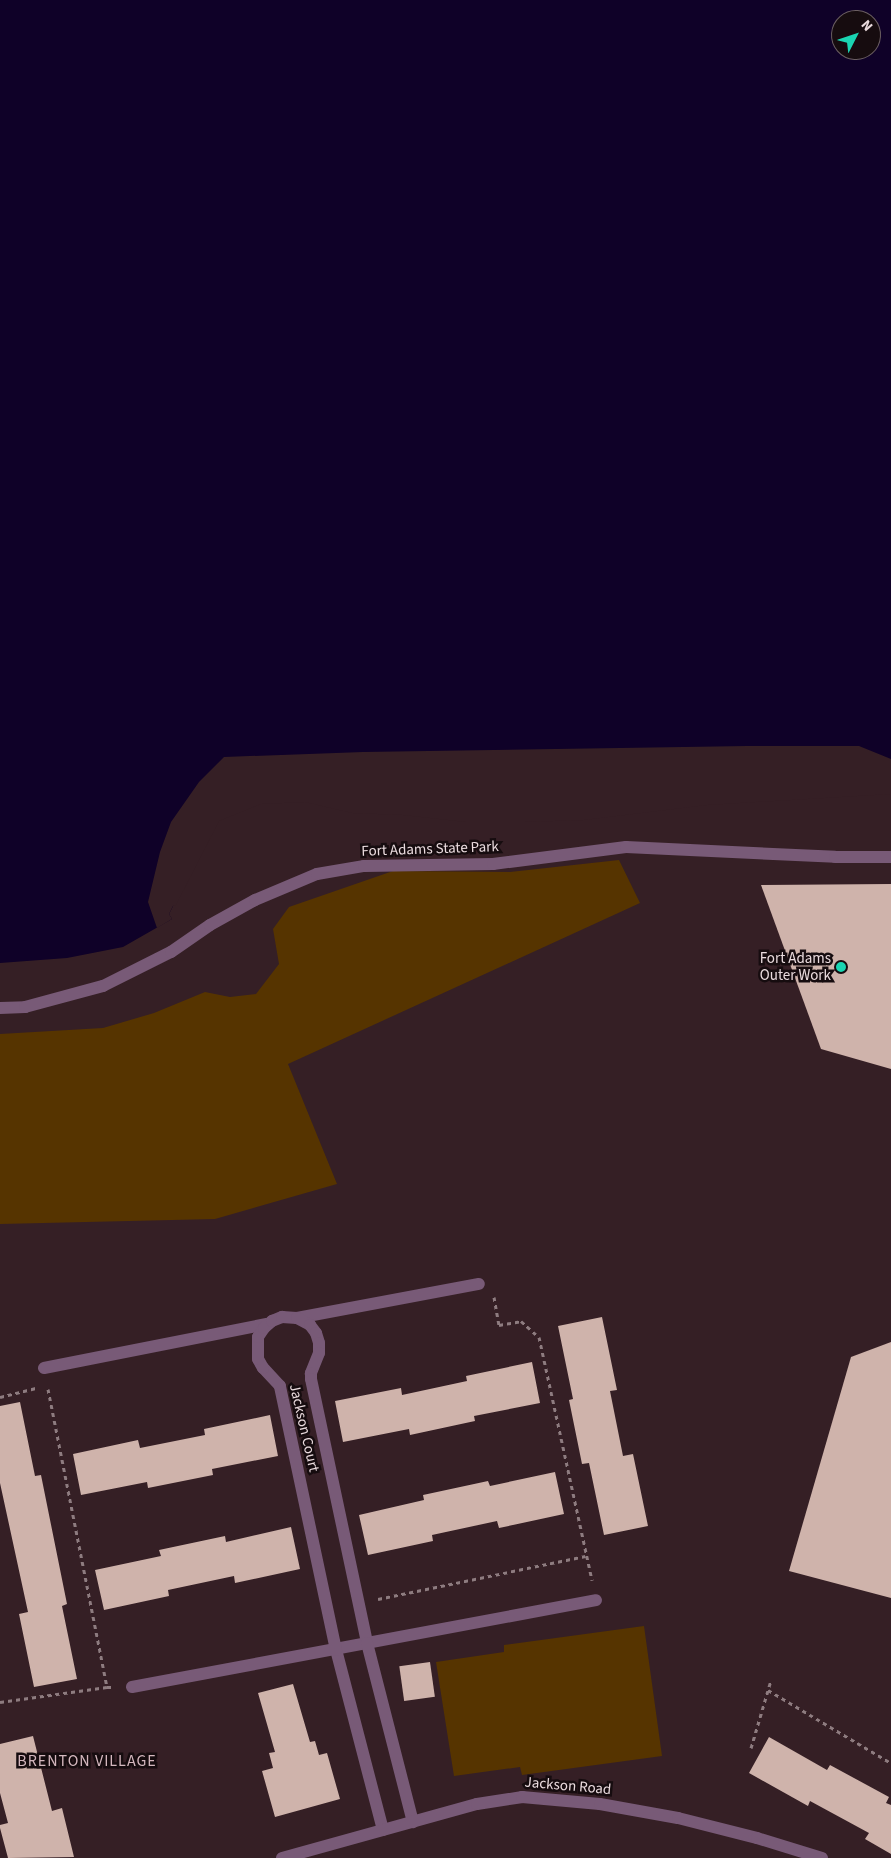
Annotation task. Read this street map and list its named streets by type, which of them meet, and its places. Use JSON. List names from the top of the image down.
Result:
{
  "streets": {
    "street": ["Fort Adams State Park", "Jackson Court", "Jackson Road"]
  },
  "crossings": [
    ["Jackson Court", "Jackson Road"]
  ],
  "districts": ["BRENTON VILLAGE"],
  "places": ["Fort Adams Outer Work"],
  "north": "top right"
}
